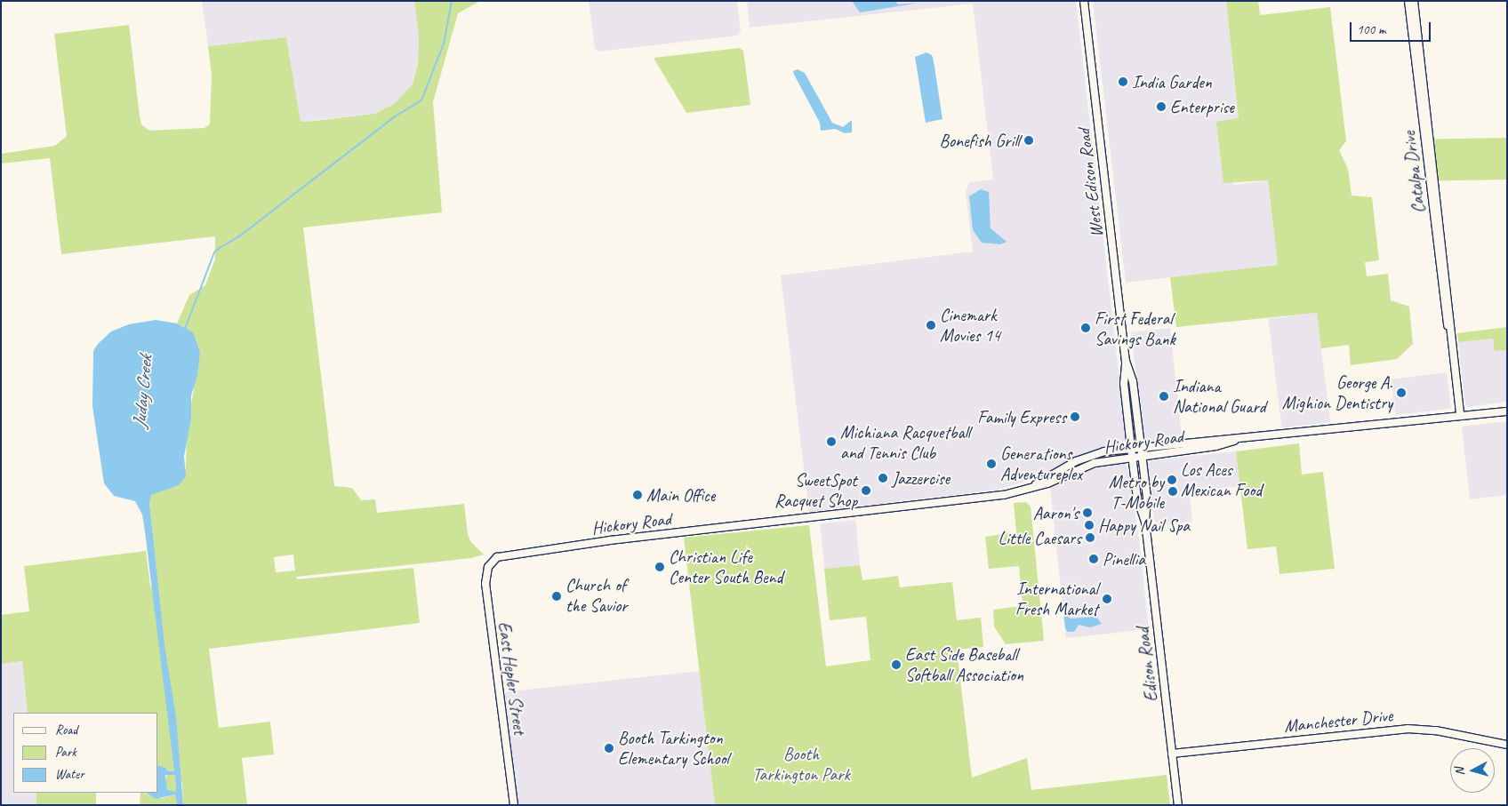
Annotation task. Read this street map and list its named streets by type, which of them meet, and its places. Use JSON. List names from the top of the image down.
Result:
{
  "streets": {
    "street": [
      "Catalpa Drive",
      "West Edison Road",
      "Hickory Road",
      "Edison Road",
      "East Hepler Street",
      "Manchester Drive"
    ]
  },
  "crossings": [
    ["Catalpa Drive", "Hickory Road"],
    ["West Edison Road", "Hickory Road"],
    ["West Edison Road", "Edison Road"],
    ["Hickory Road", "Edison Road"],
    ["Hickory Road", "East Hepler Street"],
    ["Edison Road", "Manchester Drive"]
  ],
  "water": ["Juday Creek"],
  "parks": ["Booth Tarkington Park"],
  "places": [
    "India Garden",
    "Enterprise",
    "Bonefish Grill",
    "Cinemark Movies 14",
    "First Federal Savings Bank",
    "George A. Mighion Dentistry",
    "Indiana National Guard",
    "Family Express",
    "Michiana Racquetball and Tennis Club",
    "Generations Adventureplex",
    "Jazzercise",
    "Los Aces Mexican Food",
    "SweetSpot Racquet Shop",
    "Metro by T-Mobile",
    "Main Office",
    "Aaron's",
    "Happy Nail Spa",
    "Little Caesars",
    "Pinellia",
    "Christian Life Center South Bend",
    "Church of the Savior",
    "International Fresh Market",
    "East Side Baseball Softball Association",
    "Booth Tarkington Elementary School"
  ],
  "legend": ["Road", "Park", "Water"],
  "scale_bar": "100 m",
  "north": "left"
}
